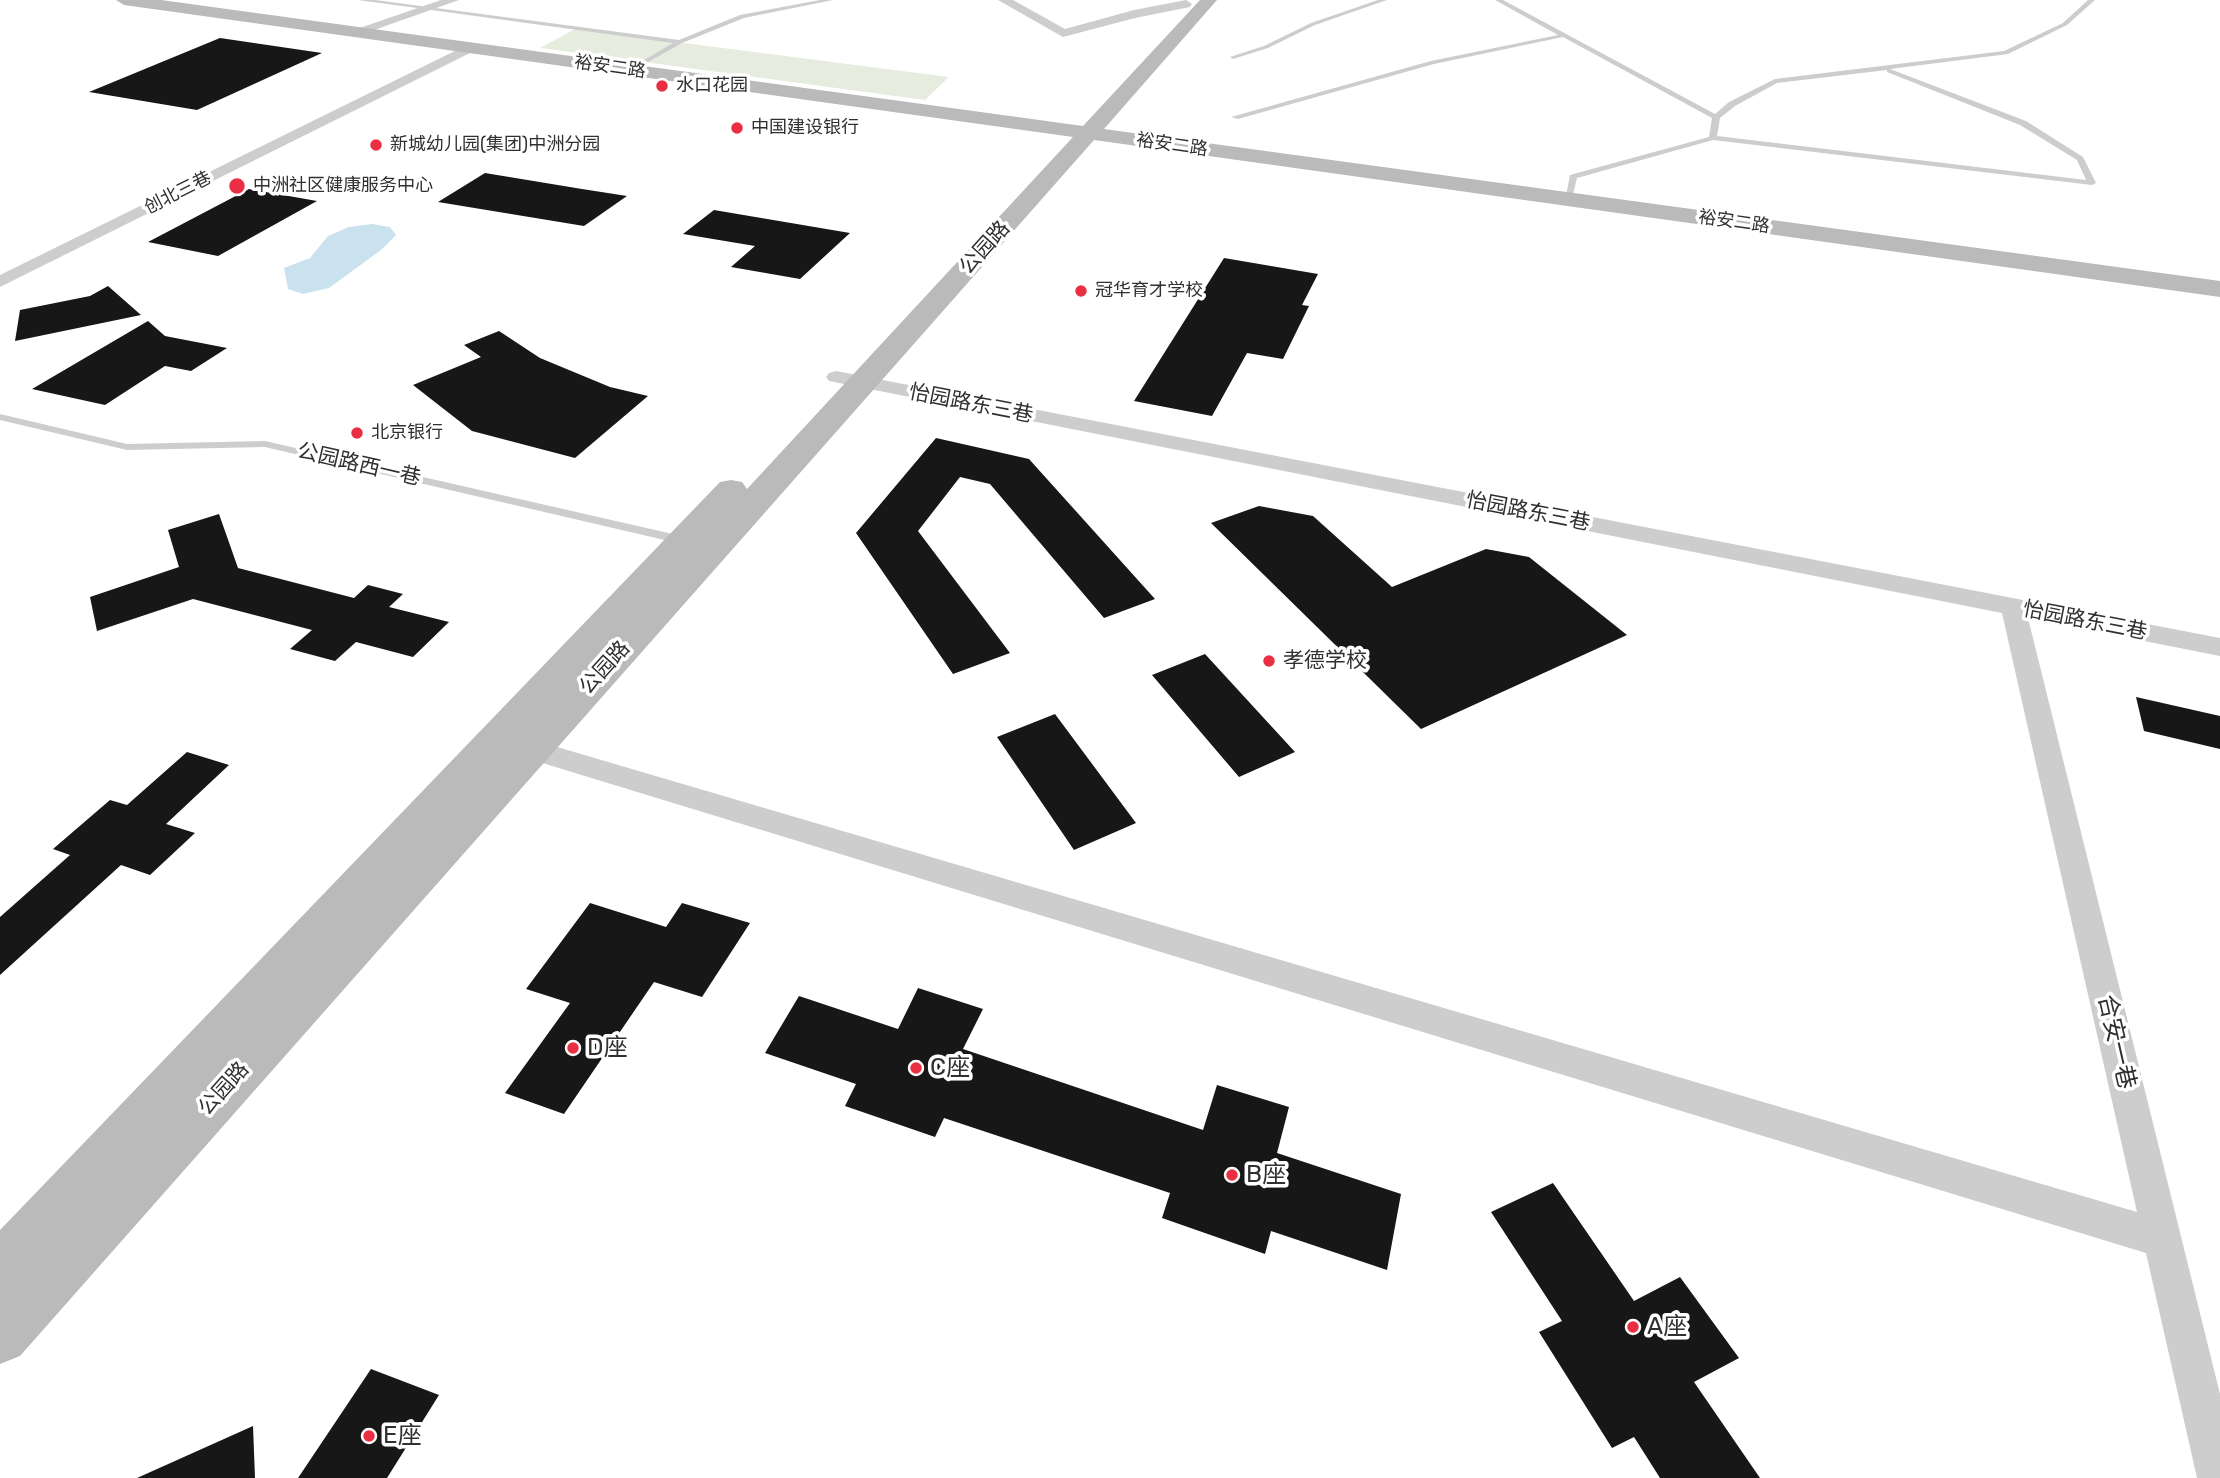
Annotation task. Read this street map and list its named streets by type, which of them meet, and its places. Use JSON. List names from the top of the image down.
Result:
{
  "streets": {
    "main road": ["裕安二路", "公园路"],
    "street": ["创北三巷", "怡园路东三巷", "合安一巷"],
    "lane": ["公园路西一巷"]
  },
  "crossings": [
    ["裕安二路", "创北三巷"],
    ["裕安二路", "公园路"],
    ["公园路", "怡园路东三巷"],
    ["公园路", "公园路西一巷"],
    ["怡园路东三巷", "合安一巷"]
  ],
  "places": [
    "水口花园",
    "中国建设银行",
    "新城幼儿园(集团)中洲分园",
    "中洲社区健康服务中心",
    "冠华育才学校",
    "北京银行",
    "孝德学校",
    "D座",
    "C座",
    "B座",
    "A座",
    "E座"
  ]
}
